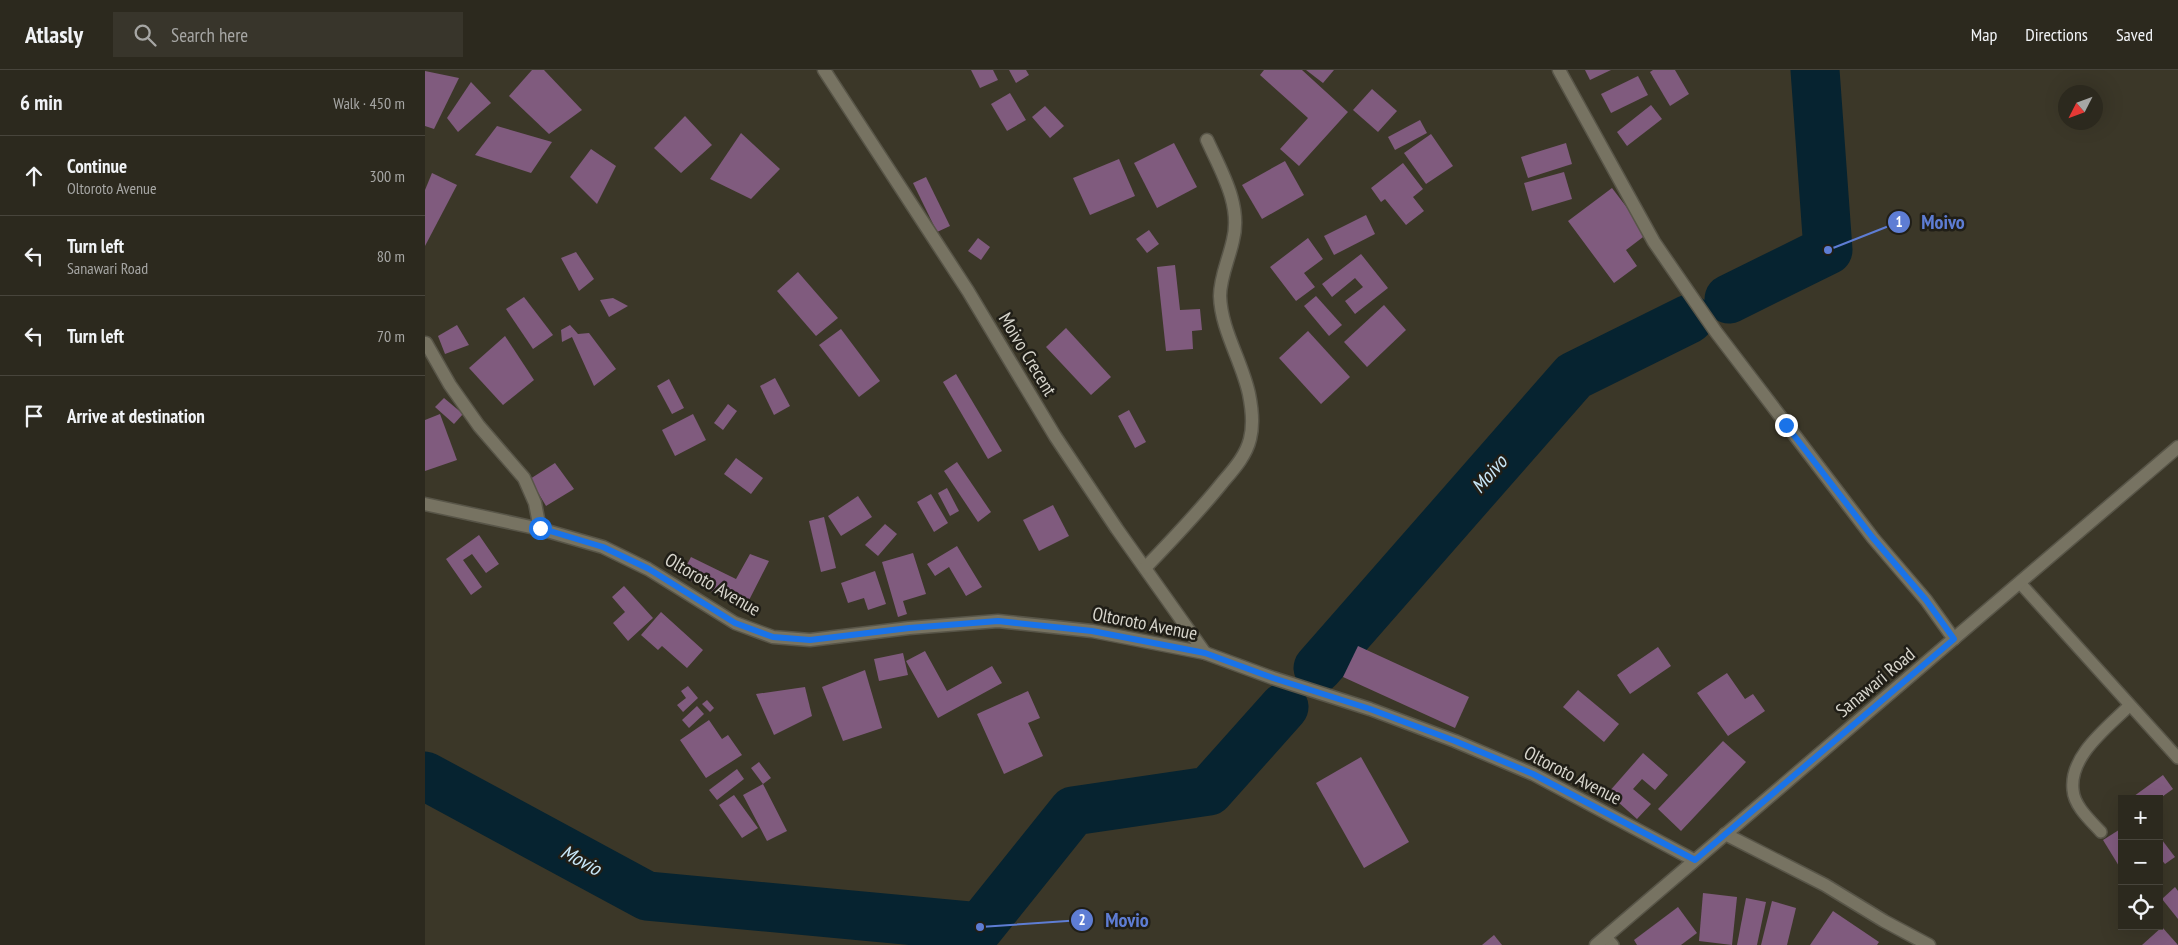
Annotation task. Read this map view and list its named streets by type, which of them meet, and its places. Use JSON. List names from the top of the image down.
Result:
{
  "streets": {
    "street": ["Moivo Crecent", "Oltoroto Avenue", "Sanawari Road"]
  },
  "crossings": [
    ["Moivo Crecent", "Oltoroto Avenue"],
    ["Oltoroto Avenue", "Sanawari Road"]
  ],
  "water": ["Moivo", "Movio"],
  "places": ["Moivo", "Movio"],
  "north": "bottom left",
  "page": {
    "header": "Atlasly",
    "search": "Search here",
    "nav": ["Map", "Directions", "Saved"],
    "heading": ["6 min", "Walk · 450 m"],
    "list": [
      ["Continue", "Oltoroto Avenue", "300 m"],
      ["Turn left", "Sanawari Road", "80 m"],
      ["Turn left", "70 m"],
      "Arrive at destination"
    ],
    "map_buttons": ["+", "−"]
  }
}
